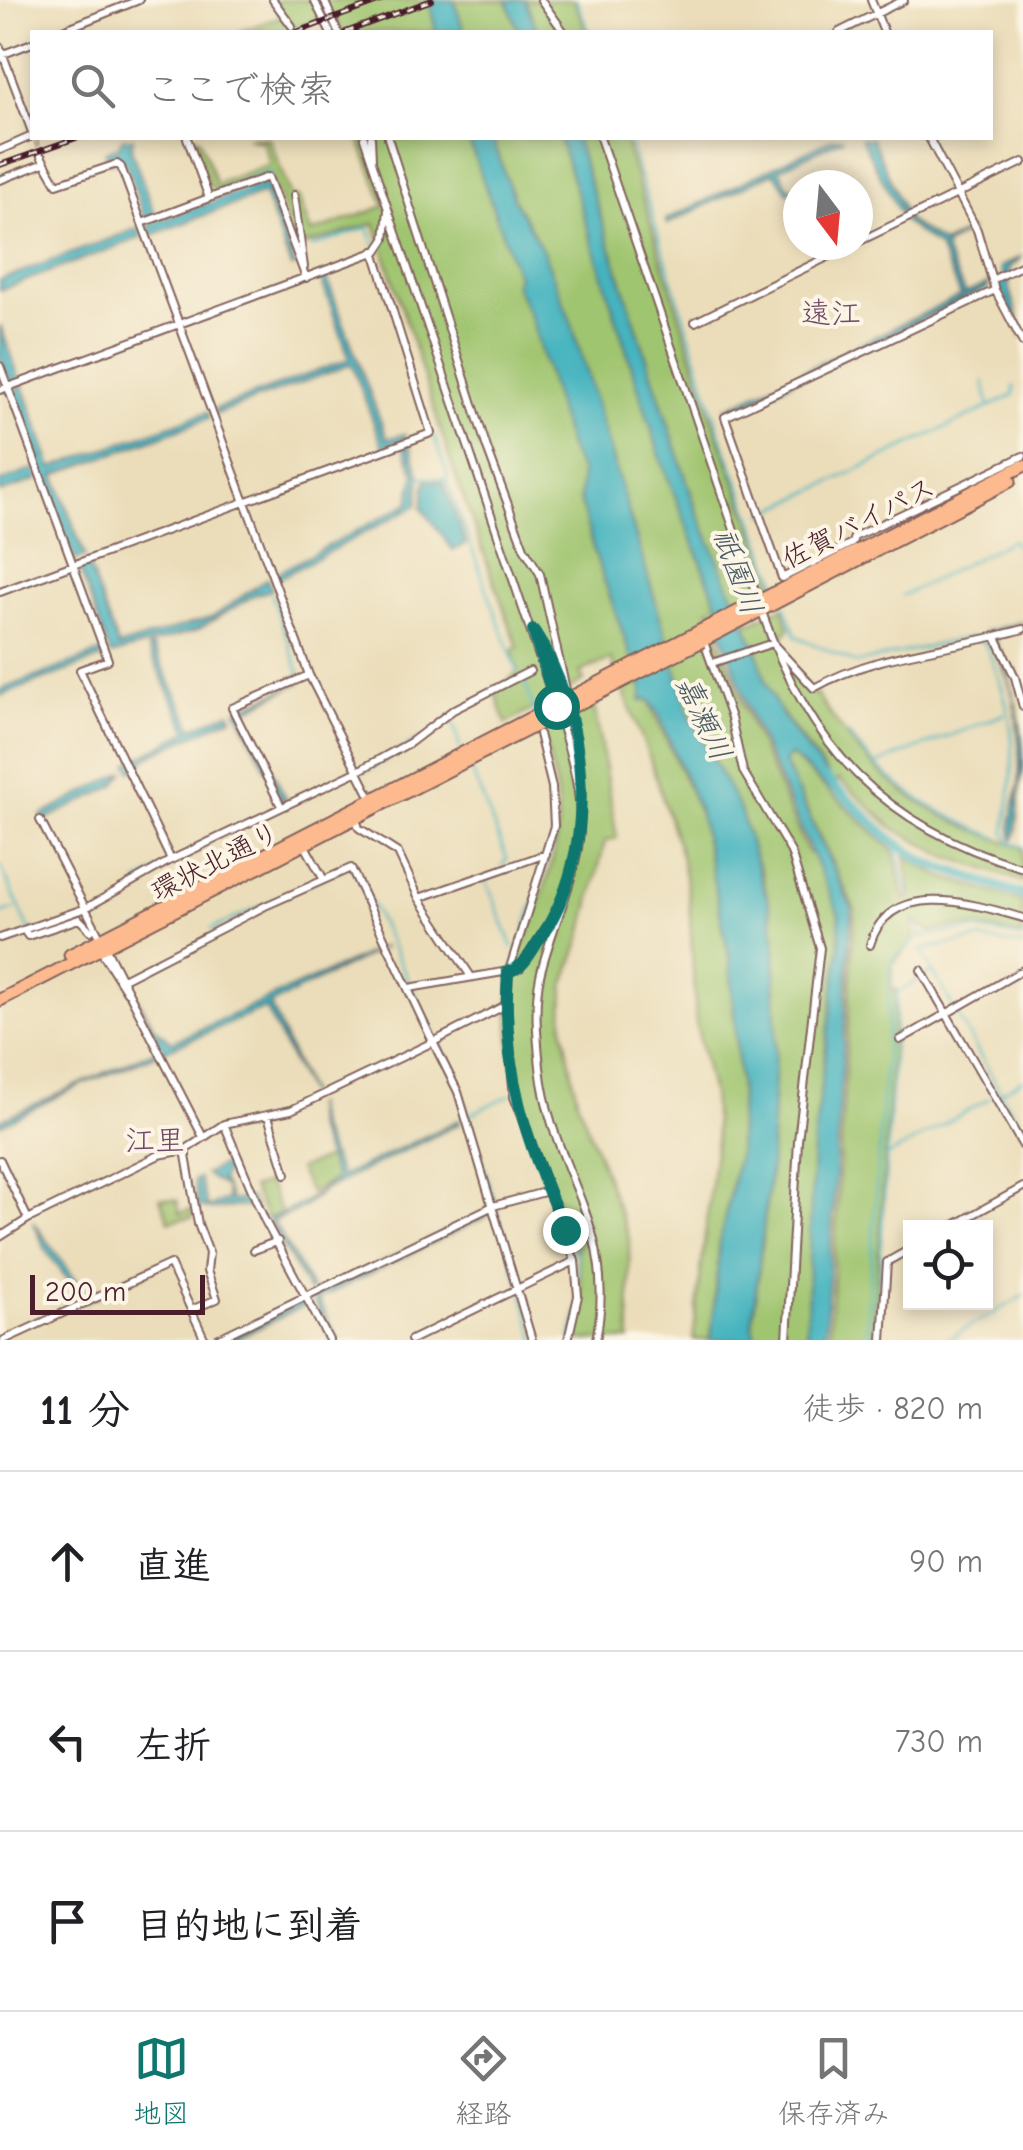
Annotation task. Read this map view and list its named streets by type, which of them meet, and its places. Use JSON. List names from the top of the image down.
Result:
{
  "streets": {
    "highway": ["佐賀バイパス", "環状北通り"]
  },
  "crossings": [
    ["佐賀バイパス", "環状北通り"]
  ],
  "districts": ["遠江", "江里"],
  "water": ["祇園川", "嘉瀬川"],
  "scale_bar": "200 m",
  "north": "bottom",
  "page": {
    "search": "ここで検索",
    "scale": "200 m",
    "heading": ["11 分", "徒歩 · 820 m"],
    "list": [
      ["直進", "90 m"],
      ["左折", "730 m"],
      "目的地に到着"
    ],
    "nav": ["地図", "経路", "保存済み"]
  }
}
